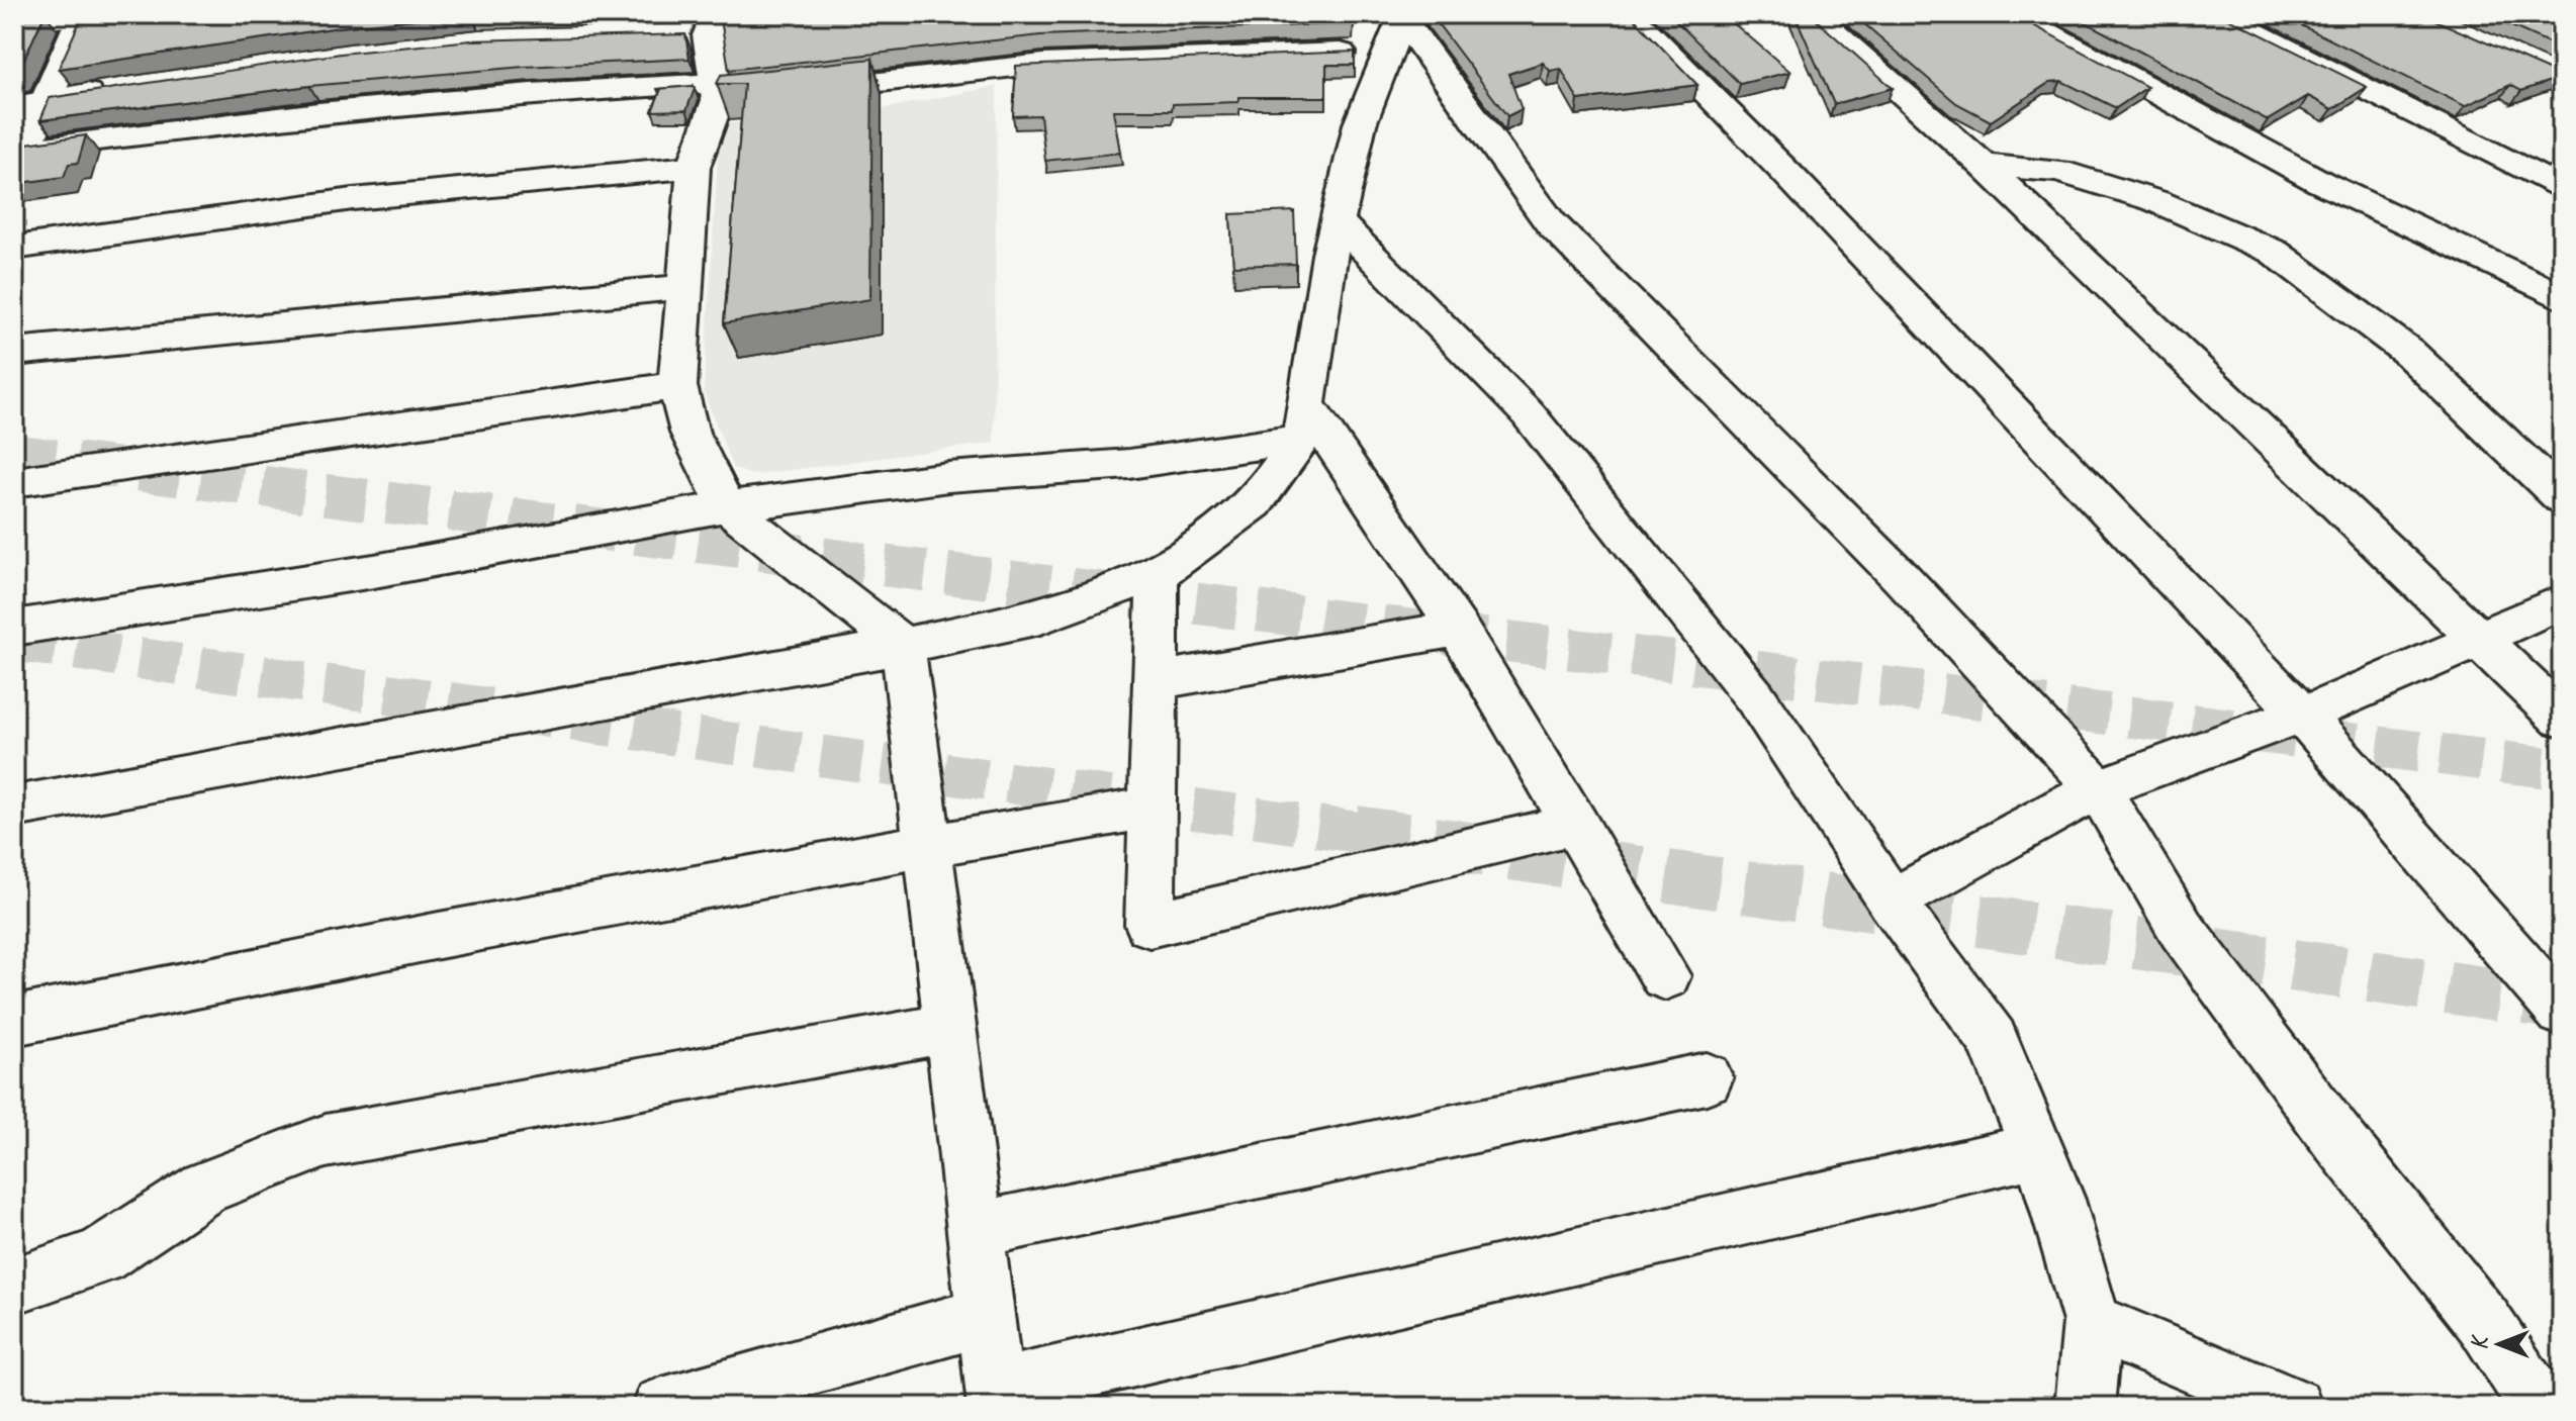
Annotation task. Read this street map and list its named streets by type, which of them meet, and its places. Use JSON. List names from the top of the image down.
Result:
{
  "north": "left"
}
